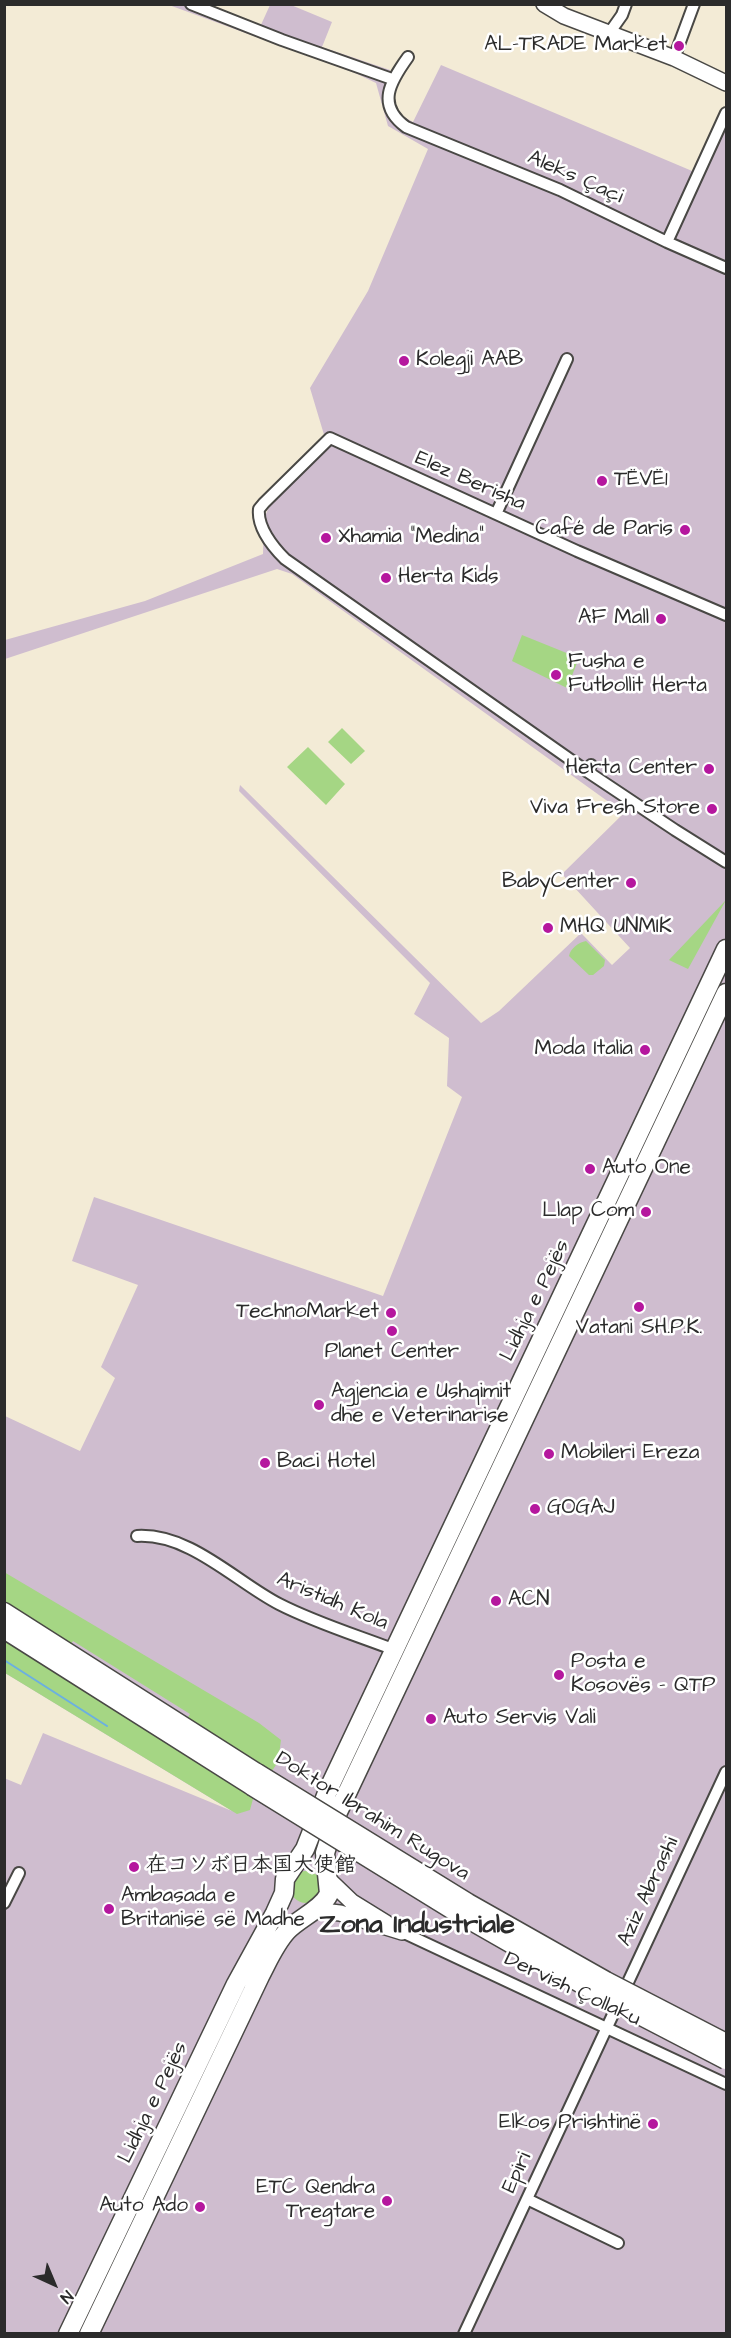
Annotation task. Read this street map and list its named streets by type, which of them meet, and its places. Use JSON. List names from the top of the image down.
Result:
{
  "streets": {
    "highway": ["Lidhja e Pejës", "Doktor Ibrahim Rugova"],
    "street": [
      "Aleks Çaçi",
      "Elez Berisha",
      "Aristidh Kola",
      "Aziz Abrashi",
      "Dervish Çollaku",
      "Epiri"
    ]
  },
  "crossings": [
    ["Lidhja e Pejës", "Aristidh Kola"],
    ["Aziz Abrashi", "Dervish Çollaku"],
    ["Aziz Abrashi", "Epiri"],
    ["Dervish Çollaku", "Epiri"]
  ],
  "districts": ["Zona Industriale"],
  "places": [
    "AL-TRADE Market",
    "Kolegji AAB",
    "TËVË1",
    "Café de Paris",
    "Xhamia \"Medina\"",
    "Herta Kids",
    "AF Mall",
    "Fusha e Futbollit Herta",
    "Herta Center",
    "Viva Fresh Store",
    "BabyCenter",
    "MHQ UNMIK",
    "Moda Italia",
    "Auto One",
    "Llap Com",
    "Vatani SH.P.K.",
    "TechnoMarket",
    "Planet Center",
    "Agjencia e Ushqimit dhe e Veterinarise",
    "Mobileri Ereza",
    "Baci Hotel",
    "GOGAJ",
    "ACN",
    "Posta e Kosovës - QTP",
    "Auto Servis Vali",
    "在コソボ日本国大使館",
    "Ambasada e Britanisë së Madhe",
    "Elkos Prishtinë",
    "ETC Qendra Tregtare",
    "Auto Ado"
  ],
  "north": "bottom right"
}
